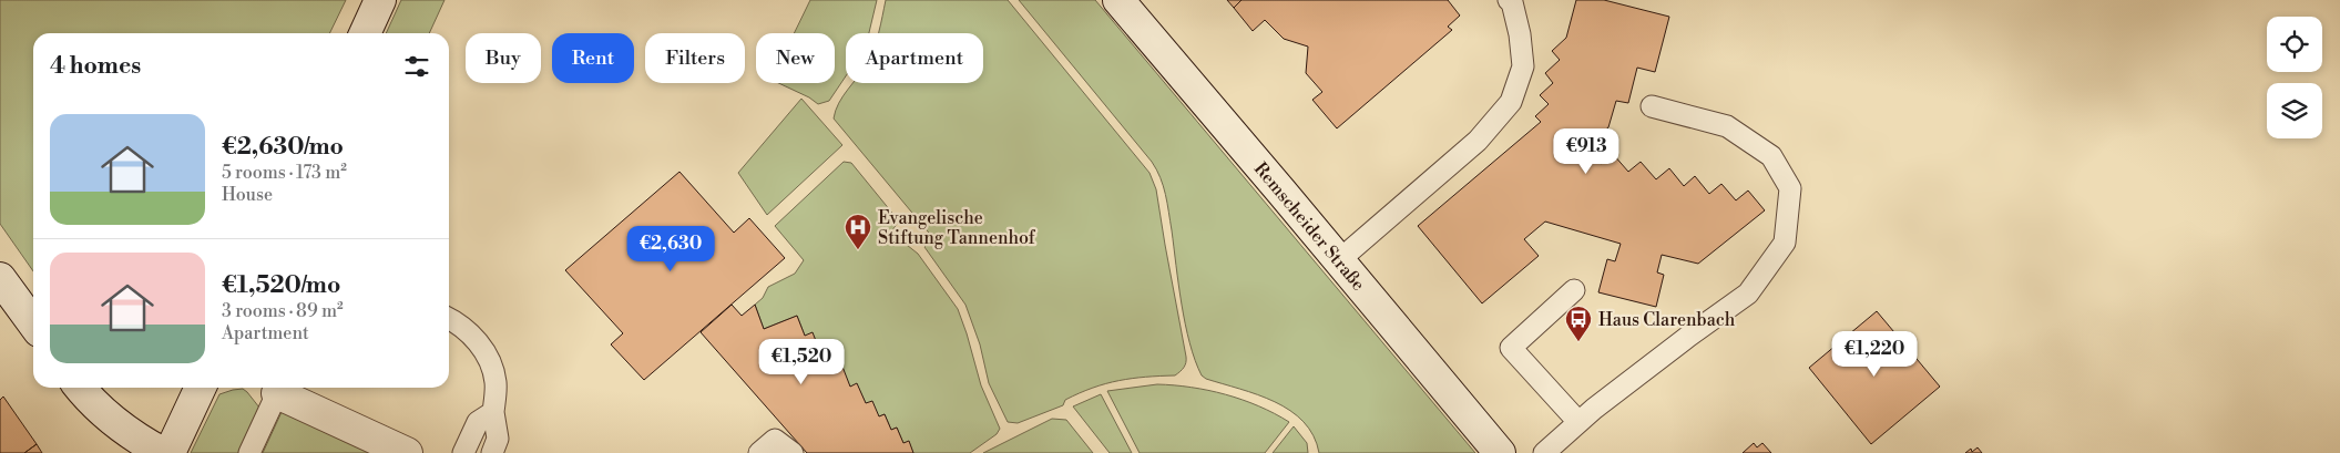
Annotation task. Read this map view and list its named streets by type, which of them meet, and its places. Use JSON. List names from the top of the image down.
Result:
{
  "streets": {
    "main road": ["Remscheider Straße"]
  },
  "places": {
    "hospital": ["Evangelische Stiftung Tannenhof"],
    "bus stop": ["Haus Clarenbach"]
  },
  "page": {
    "chip": [
      "Buy",
      "Rent",
      "Filters",
      "New",
      "Apartment"
    ],
    "heading": "4 homes",
    "list": [
      {
        "name": "€2,630/mo",
        "note": "5 rooms · 173 m² · House"
      },
      {
        "name": "€1,520/mo",
        "note": "3 rooms · 89 m² · Apartment"
      }
    ],
    "price": [
      "€913",
      "€2,630",
      "€1,220",
      "€1,520"
    ]
  }
}
